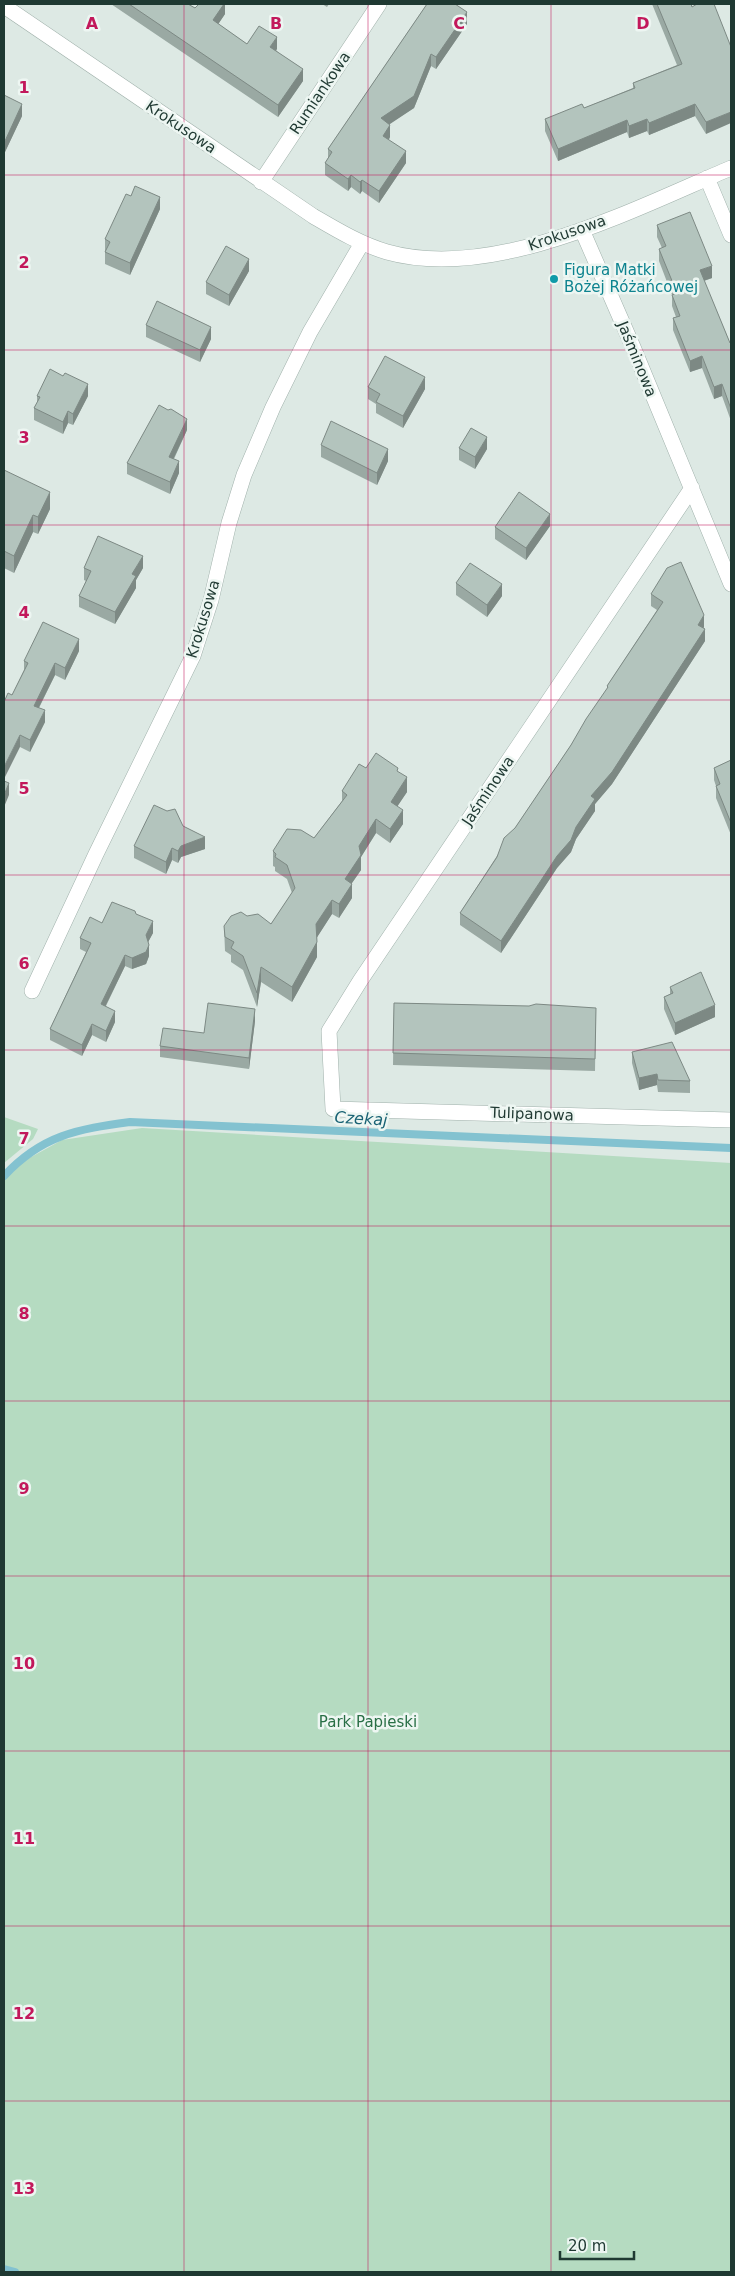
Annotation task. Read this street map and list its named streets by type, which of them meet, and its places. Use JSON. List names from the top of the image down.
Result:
{
  "streets": {
    "street": [
      "Rumiankowa",
      "Krokusowa",
      "Jaśminowa",
      "Tulipanowa"
    ]
  },
  "crossings": [
    ["Rumiankowa", "Krokusowa"],
    ["Krokusowa", "Jaśminowa"],
    ["Jaśminowa", "Tulipanowa"]
  ],
  "water": ["Czekaj"],
  "parks": ["Park Papieski"],
  "places": ["Figura Matki Bożej Różańcowej"],
  "scale_bar": "20 m",
  "grid": {
    "columns": [
      "A",
      "B",
      "C",
      "D"
    ],
    "rows": [
      "1",
      "2",
      "3",
      "4",
      "5",
      "6",
      "7",
      "8",
      "9",
      "10",
      "11",
      "12",
      "13"
    ]
  }
}
